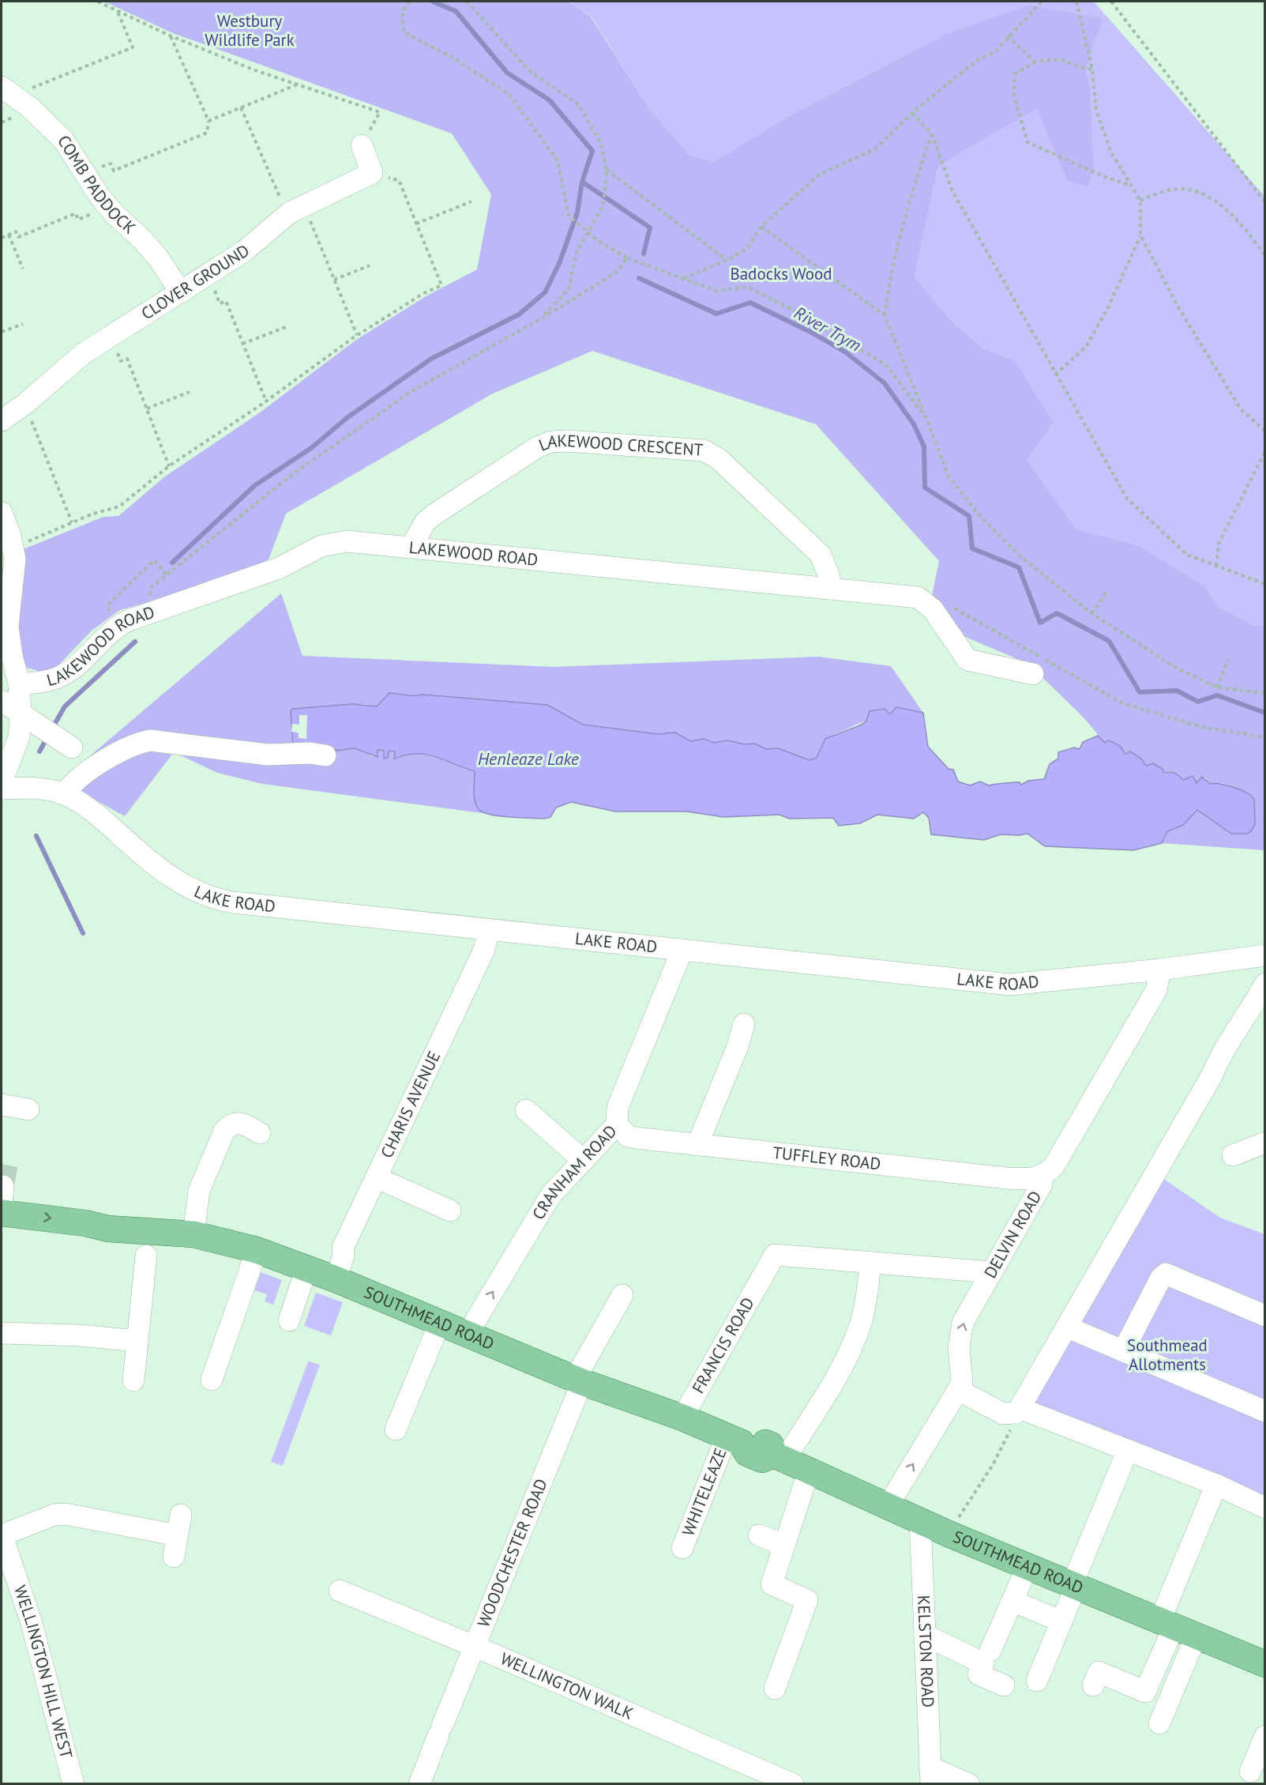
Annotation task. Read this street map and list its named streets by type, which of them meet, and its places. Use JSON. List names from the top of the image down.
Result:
{
  "streets": {
    "main road": ["SOUTHMEAD ROAD"],
    "street": [
      "COMB PADDOCK",
      "CLOVER GROUND",
      "LAKEWOOD CRESCENT",
      "LAKEWOOD ROAD",
      "LAKE ROAD",
      "CHARIS AVENUE",
      "TUFFLEY ROAD",
      "CRANHAM ROAD",
      "DELVIN ROAD",
      "FRANCIS ROAD",
      "WHITELEAZE",
      "WOODCHESTER ROAD",
      "KELSTON ROAD",
      "WELLINGTON HILL WEST",
      "WELLINGTON WALK"
    ]
  },
  "crossings": [
    ["COMB PADDOCK", "CLOVER GROUND"],
    ["LAKEWOOD CRESCENT", "LAKEWOOD ROAD"],
    ["LAKE ROAD", "CHARIS AVENUE"],
    ["LAKE ROAD", "CRANHAM ROAD"],
    ["LAKE ROAD", "DELVIN ROAD"],
    ["CHARIS AVENUE", "SOUTHMEAD ROAD"],
    ["TUFFLEY ROAD", "CRANHAM ROAD"],
    ["TUFFLEY ROAD", "DELVIN ROAD"],
    ["CRANHAM ROAD", "SOUTHMEAD ROAD"],
    ["DELVIN ROAD", "SOUTHMEAD ROAD"],
    ["SOUTHMEAD ROAD", "FRANCIS ROAD"],
    ["SOUTHMEAD ROAD", "WHITELEAZE"],
    ["SOUTHMEAD ROAD", "WOODCHESTER ROAD"],
    ["SOUTHMEAD ROAD", "KELSTON ROAD"],
    ["WOODCHESTER ROAD", "WELLINGTON WALK"]
  ],
  "one_way": ["CRANHAM ROAD"],
  "water": ["River Trym", "Henleaze Lake"],
  "parks": ["Westbury Wildlife Park", "Badocks Wood", "Southmead Allotments"]
}
